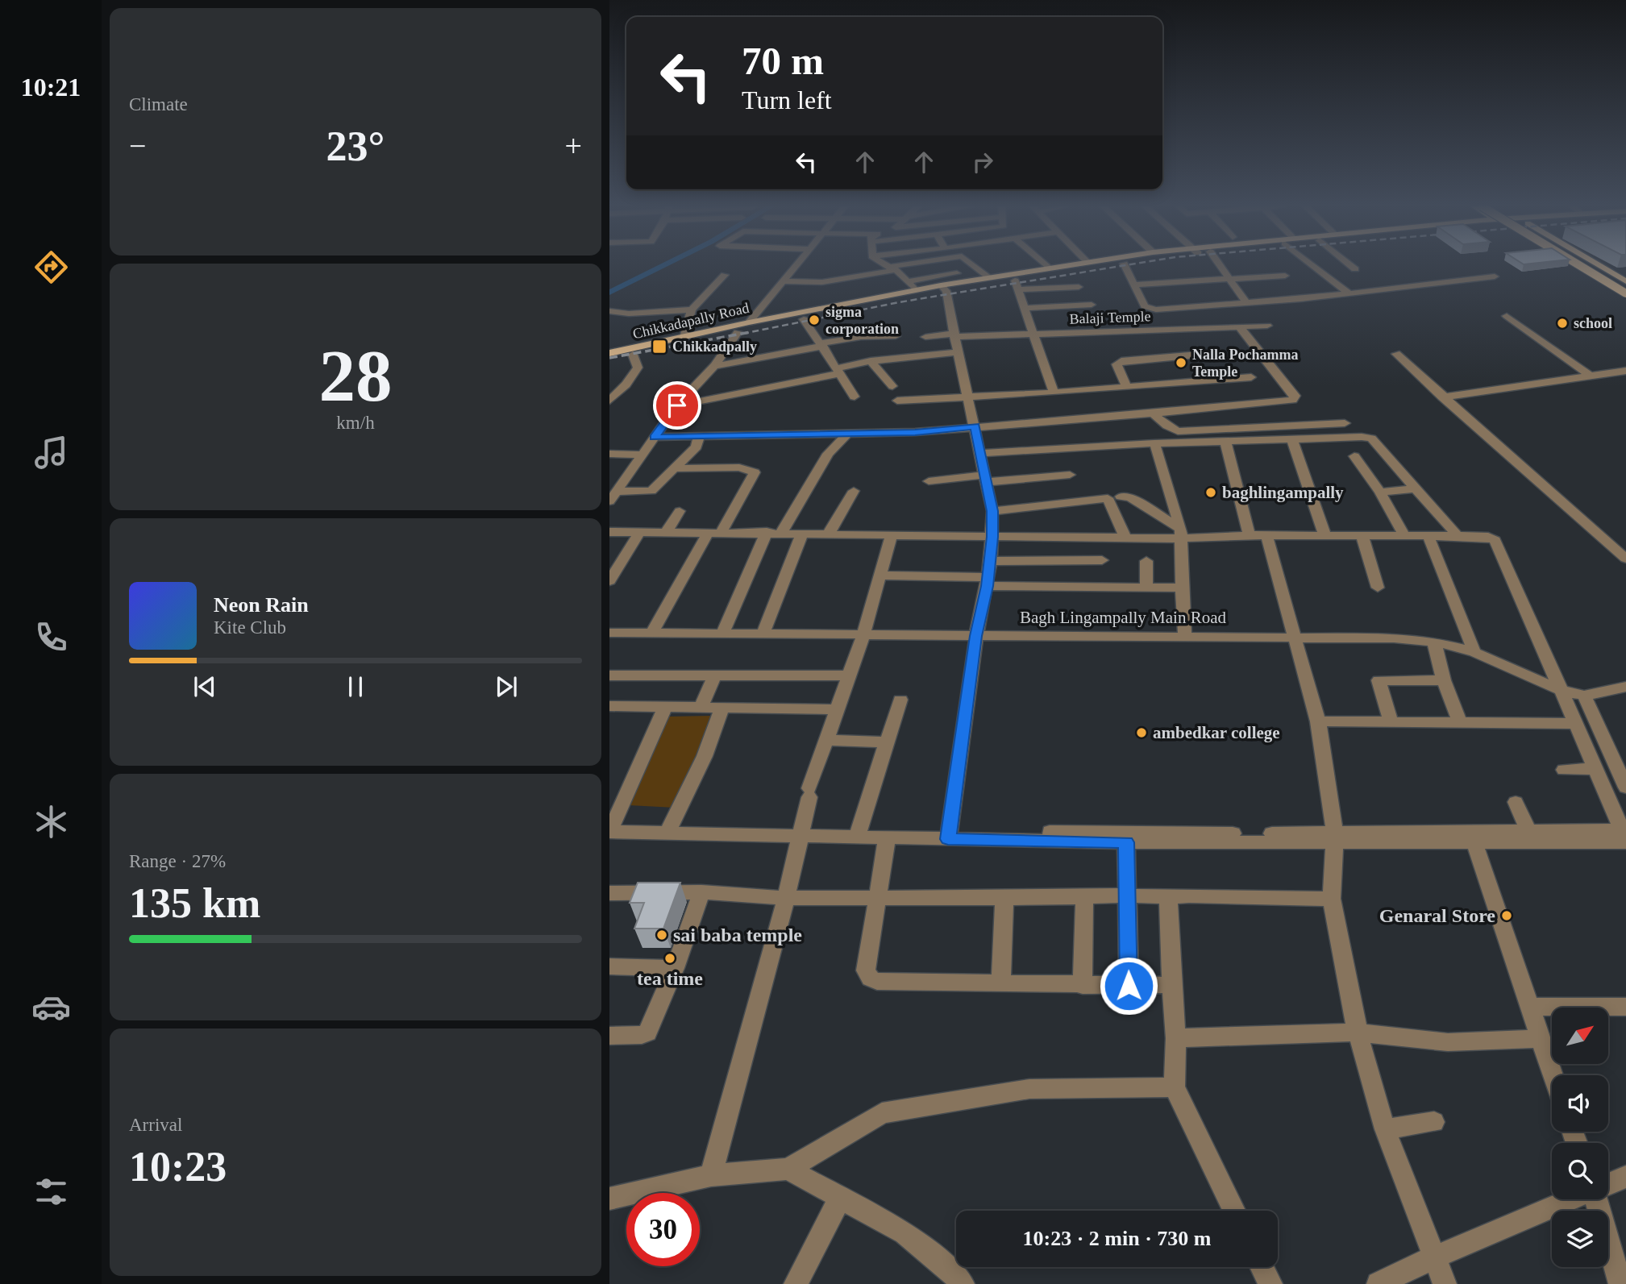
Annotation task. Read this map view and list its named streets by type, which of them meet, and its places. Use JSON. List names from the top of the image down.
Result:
{
  "streets": {
    "main road": ["Chikkadapally Road"],
    "street": ["Balaji Temple", "Bagh Lingampally Main Road"]
  },
  "places": {
    "other": [
      "sigma corporation",
      "school",
      "Nalla Pochamma Temple",
      "baghlingampally",
      "ambedkar college",
      "Genaral Store",
      "sai baba temple",
      "tea time"
    ],
    "transit": ["Chikkadpally"]
  },
  "north": "top right",
  "page": {
    "tabs": "10:21",
    "tile": [
      "Climate",
      ["28", "km/h"],
      ["Range · 27%", "135 km"],
      ["Arrival", "10:23"]
    ],
    "turn": ["70 m", "Turn left"],
    "heat": ["−", "23°", "+"],
    "song": ["Neon Rain", "Kite Club"],
    "limit": "30",
    "trip": "10:23 · 2 min · 730 m"
  }
}
